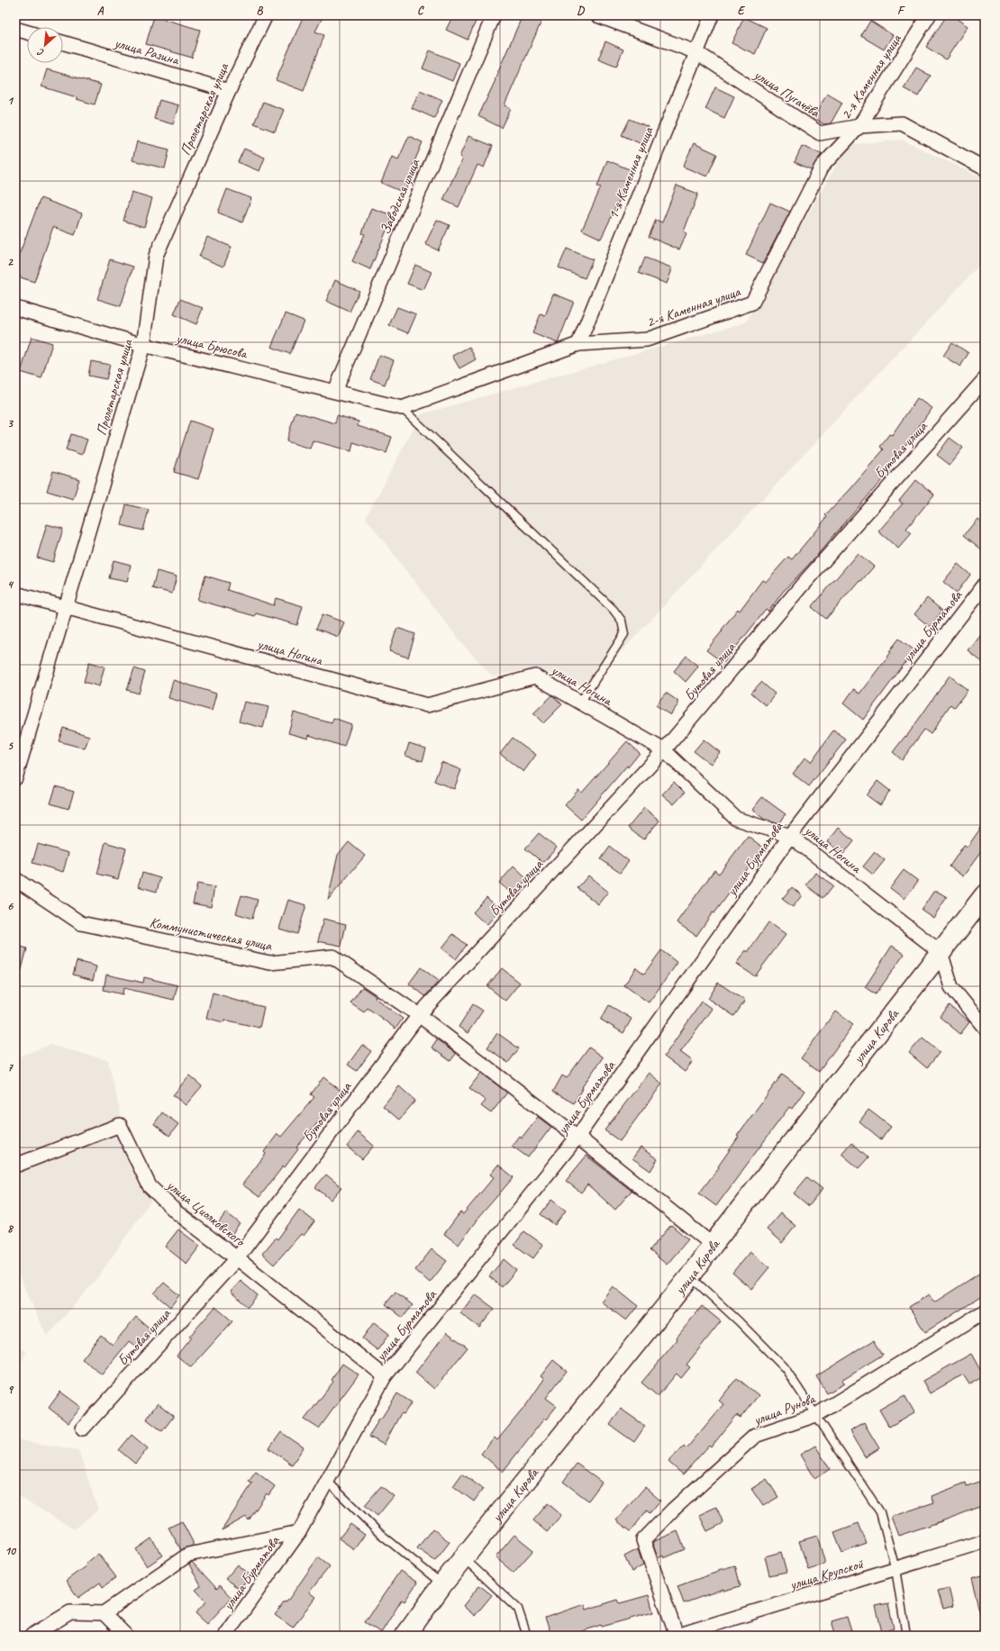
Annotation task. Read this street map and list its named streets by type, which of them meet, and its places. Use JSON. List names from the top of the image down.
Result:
{
  "streets": {
    "main road": ["улица Кирова"],
    "street": [
      "улица Разина",
      "2-я Каменная улица",
      "улица Пугачёва",
      "Пролетарская улица",
      "1-я Каменная улица",
      "Заводская улица",
      "улица Брюсова",
      "Бутовая улица",
      "улица Бурматова",
      "улица Ногина",
      "Коммунистическая улица",
      "улица Циолковского",
      "улица Рунова",
      "улица Крупской"
    ]
  },
  "crossings": [
    ["улица Разина", "Пролетарская улица"],
    ["2-я Каменная улица", "улица Пугачёва"],
    ["2-я Каменная улица", "1-я Каменная улица"],
    ["2-я Каменная улица", "улица Брюсова"],
    ["улица Пугачёва", "1-я Каменная улица"],
    ["Пролетарская улица", "улица Брюсова"],
    ["Пролетарская улица", "улица Ногина"],
    ["Заводская улица", "улица Брюсова"],
    ["Бутовая улица", "улица Ногина"],
    ["Бутовая улица", "Коммунистическая улица"],
    ["Бутовая улица", "улица Циолковского"],
    ["улица Бурматова", "улица Ногина"],
    ["улица Бурматова", "Коммунистическая улица"],
    ["улица Бурматова", "улица Циолковского"],
    ["улица Ногина", "улица Кирова"],
    ["Коммунистическая улица", "улица Кирова"],
    ["улица Рунова", "улица Крупской"]
  ],
  "north": "bottom left",
  "grid": {
    "columns": [
      "A",
      "B",
      "C",
      "D",
      "E",
      "F"
    ],
    "rows": [
      "1",
      "2",
      "3",
      "4",
      "5",
      "6",
      "7",
      "8",
      "9",
      "10"
    ]
  }
}
